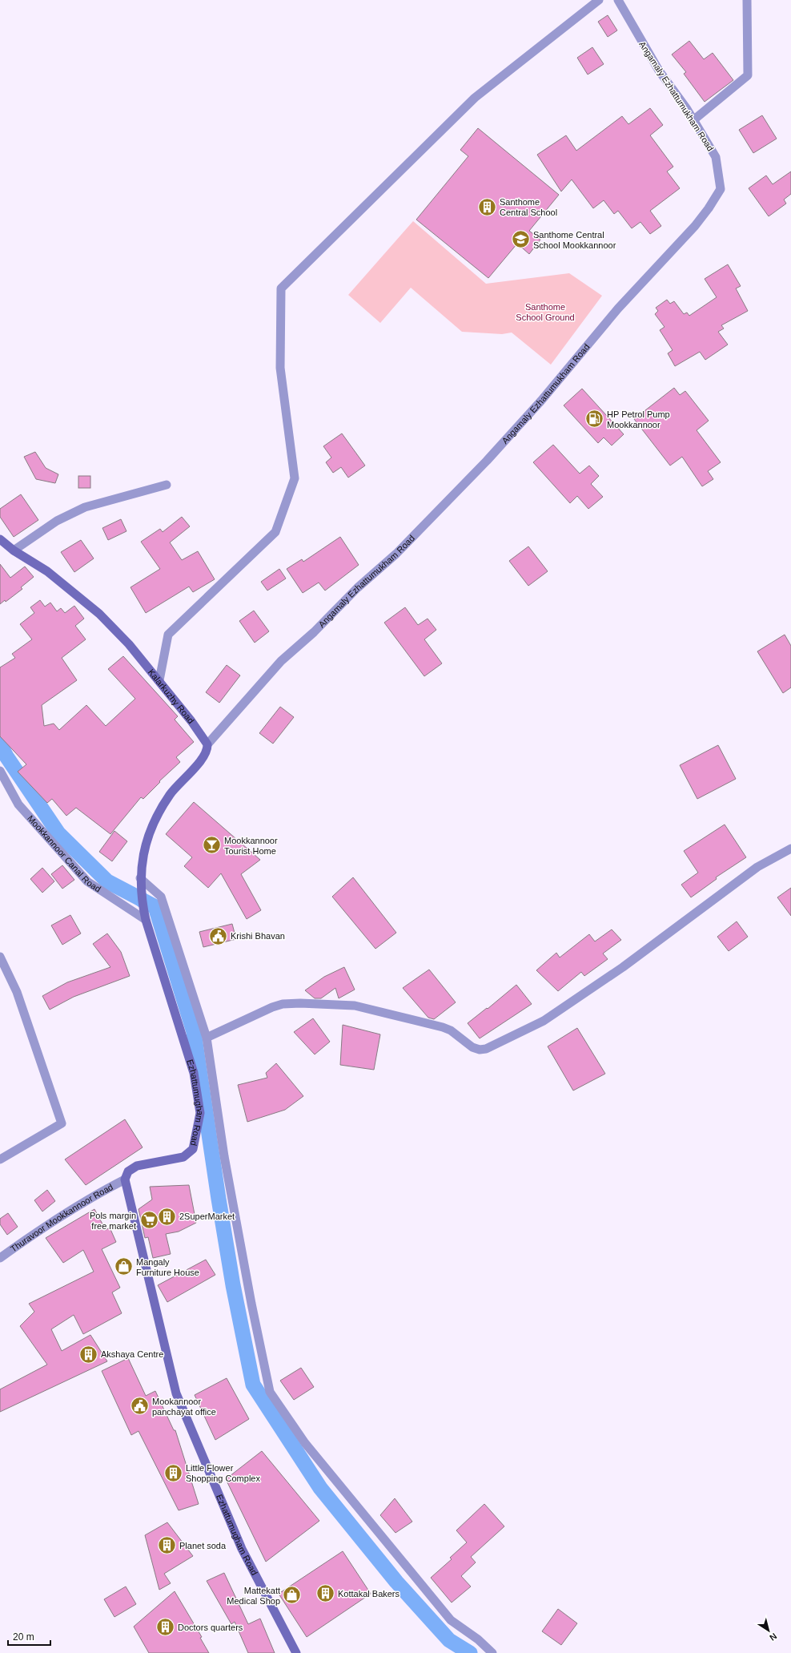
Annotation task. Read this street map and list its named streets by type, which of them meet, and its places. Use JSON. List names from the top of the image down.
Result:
{
  "streets": {
    "main road": ["Kalarkuzhy Road", "Ezhattumugham Road"],
    "street": ["Angamaly Ezhattumukham Road", "Mookkannoor Canal Road", "Thuravoor Mookkannoor Road"]
  },
  "crossings": [
    ["Angamaly Ezhattumukham Road", "Kalarkuzhy Road"],
    ["Mookkannoor Canal Road", "Ezhattumugham Road"],
    ["Ezhattumugham Road", "Thuravoor Mookkannoor Road"]
  ],
  "parks": ["Santhome School Ground"],
  "places": {
    "building": [
      "Santhome Central School",
      "2SuperMarket",
      "Akshaya Centre",
      "Little Flower Shopping Complex",
      "Planet soda",
      "Kottakal Bakers",
      "Doctors quarters"
    ],
    "school or university": ["Santhome Central School Mookkannoor"],
    "fuel station": ["HP Petrol Pump Mookkannoor"],
    "bar": ["Mookkannoor Tourist Home"],
    "public building": ["Krishi Bhavan", "Mookannoor panchayat office"],
    "supermarket": ["Pols margin free market"],
    "shop": ["Mangaly Furniture House", "Mattekatt Medical Shop"]
  },
  "scale_bar": "20 m",
  "north": "bottom right"
}
